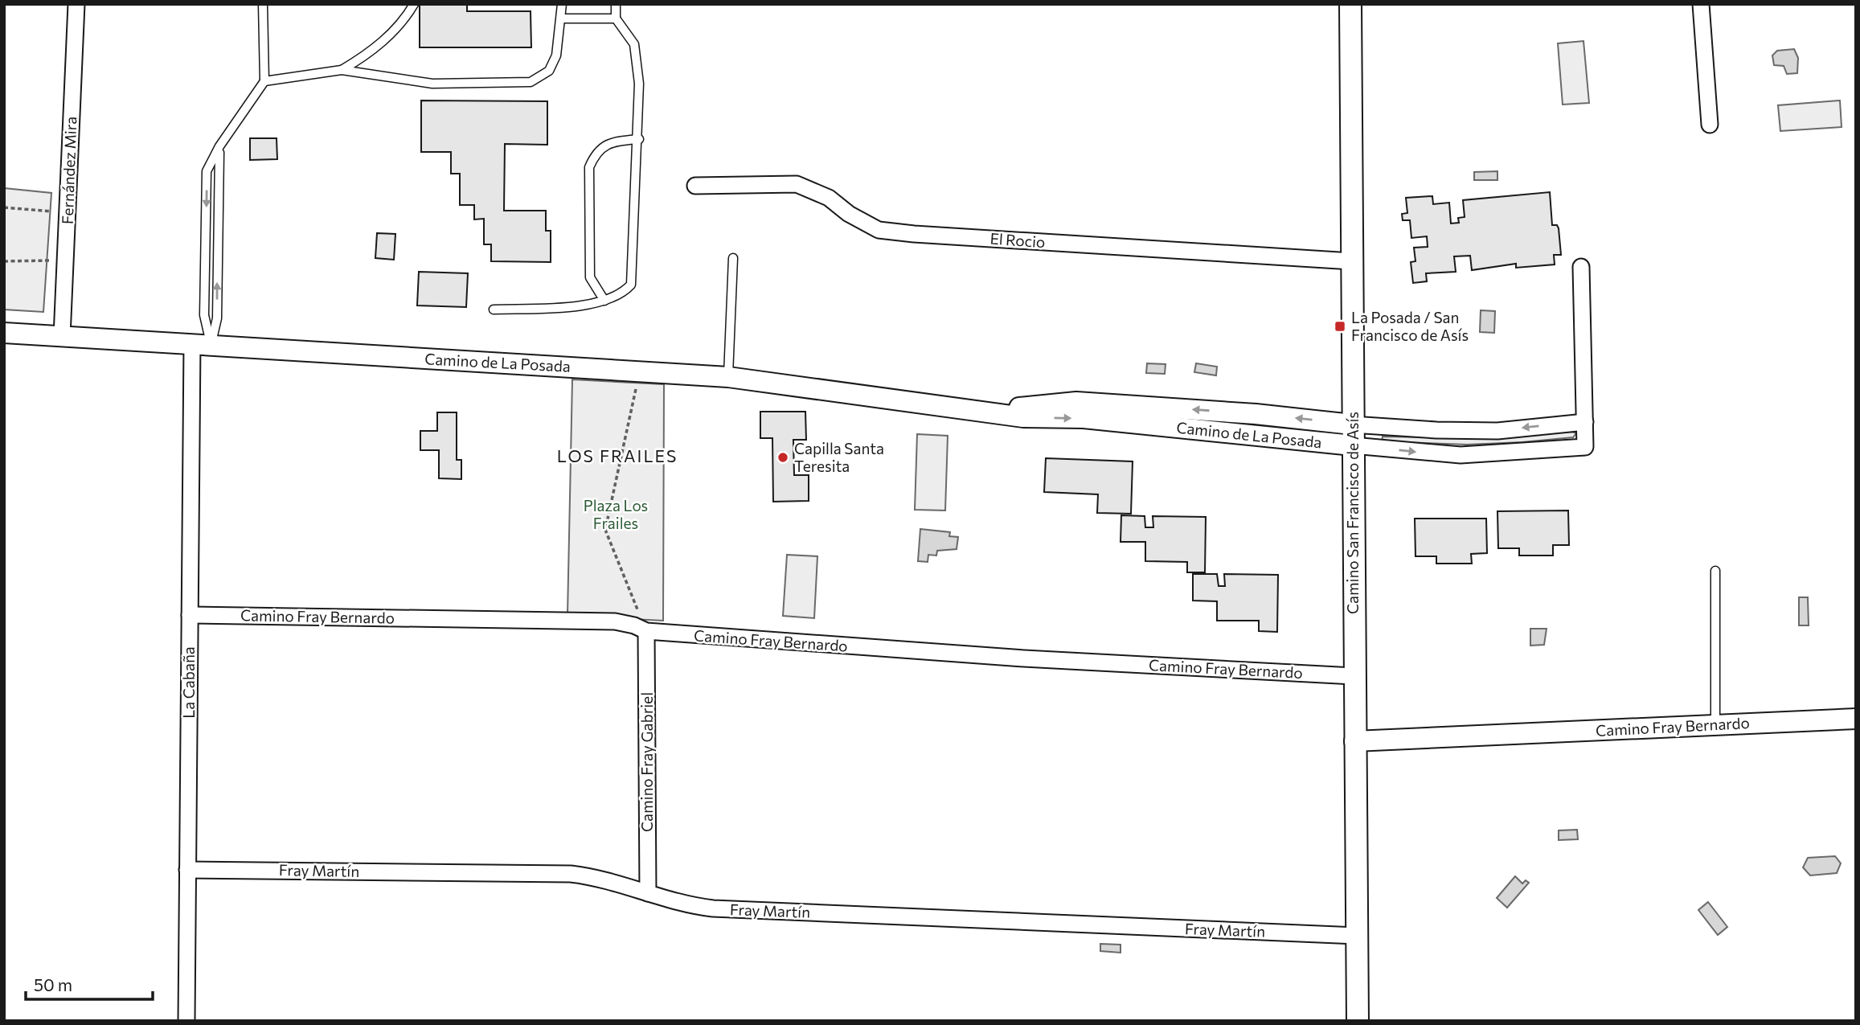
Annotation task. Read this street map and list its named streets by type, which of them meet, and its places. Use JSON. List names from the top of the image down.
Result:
{
  "streets": {
    "main road": ["Camino San Francisco de Asís"],
    "street": [
      "Fernández Mira",
      "El Rocio",
      "Camino de La Posada",
      "Camino Fray Bernardo",
      "La Cabaña",
      "Camino Fray Gabriel",
      "Fray Martín"
    ]
  },
  "crossings": [
    ["Fernández Mira", "Camino de La Posada"],
    ["El Rocio", "Camino San Francisco de Asís"],
    ["Camino de La Posada", "Camino San Francisco de Asís"],
    ["Camino de La Posada", "La Cabaña"],
    ["Camino San Francisco de Asís", "Camino Fray Bernardo"],
    ["Camino San Francisco de Asís", "Fray Martín"],
    ["Camino Fray Bernardo", "La Cabaña"],
    ["Camino Fray Bernardo", "Camino Fray Gabriel"],
    ["La Cabaña", "Fray Martín"],
    ["Camino Fray Gabriel", "Fray Martín"]
  ],
  "districts": ["LOS FRAILES"],
  "parks": ["Plaza Los Frailes"],
  "places": {
    "transit": ["La Posada / San Francisco de Asís"],
    "other": ["Capilla Santa Teresita"]
  },
  "scale_bar": "50 m"
}
